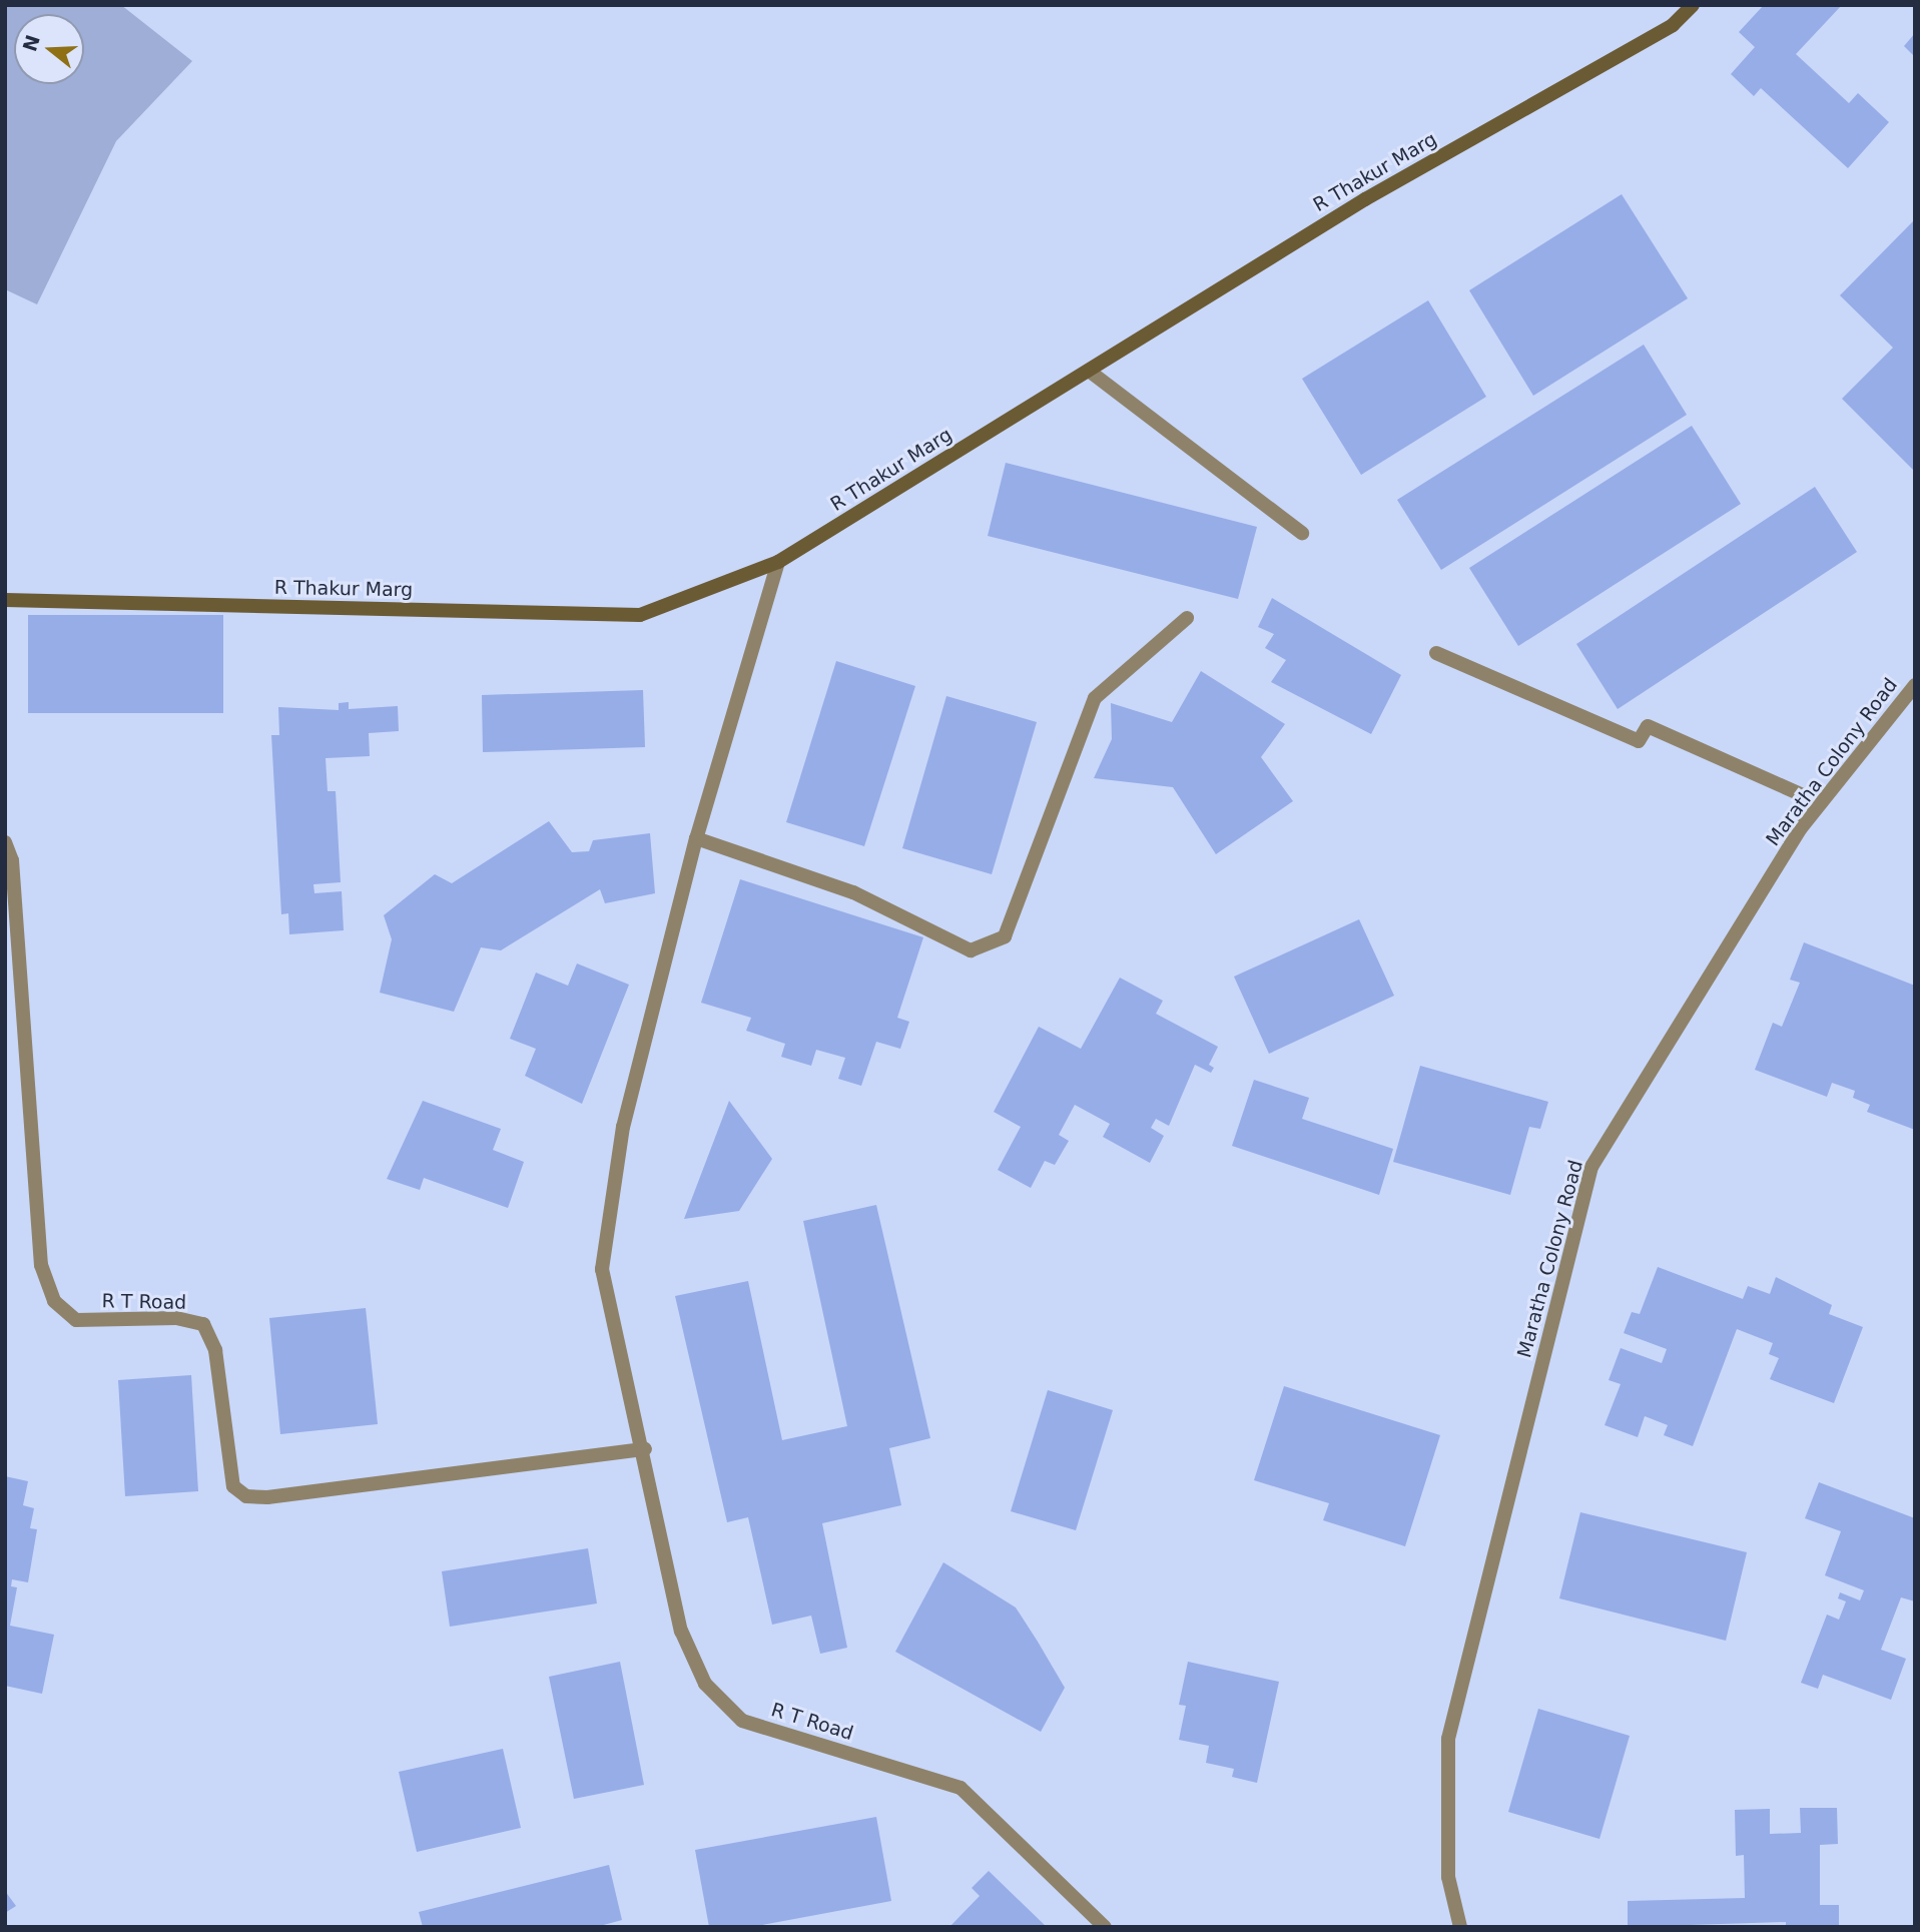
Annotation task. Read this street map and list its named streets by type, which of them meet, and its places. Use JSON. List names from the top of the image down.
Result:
{
  "streets": {
    "street": ["R Thakur Marg", "Maratha Colony Road", "R T Road"]
  },
  "north": "left"
}
